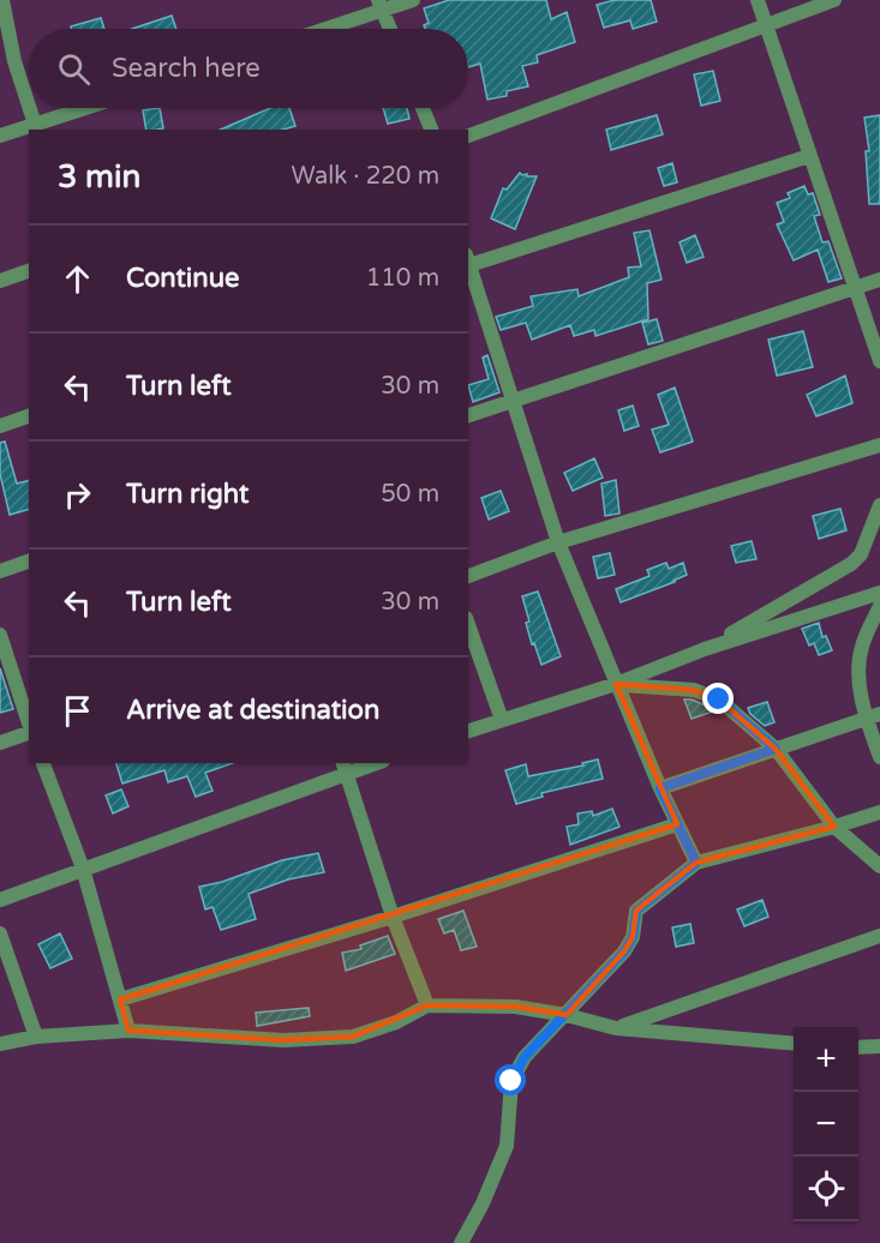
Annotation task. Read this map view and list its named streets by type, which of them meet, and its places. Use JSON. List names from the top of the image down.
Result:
{
  "page": {
    "search": "Search here",
    "heading": ["3 min", "Walk · 220 m"],
    "list": [
      ["Continue", "110 m"],
      ["Turn left", "30 m"],
      ["Turn right", "50 m"],
      ["Turn left", "30 m"],
      "Arrive at destination"
    ],
    "map_buttons": ["+", "−"]
  }
}
